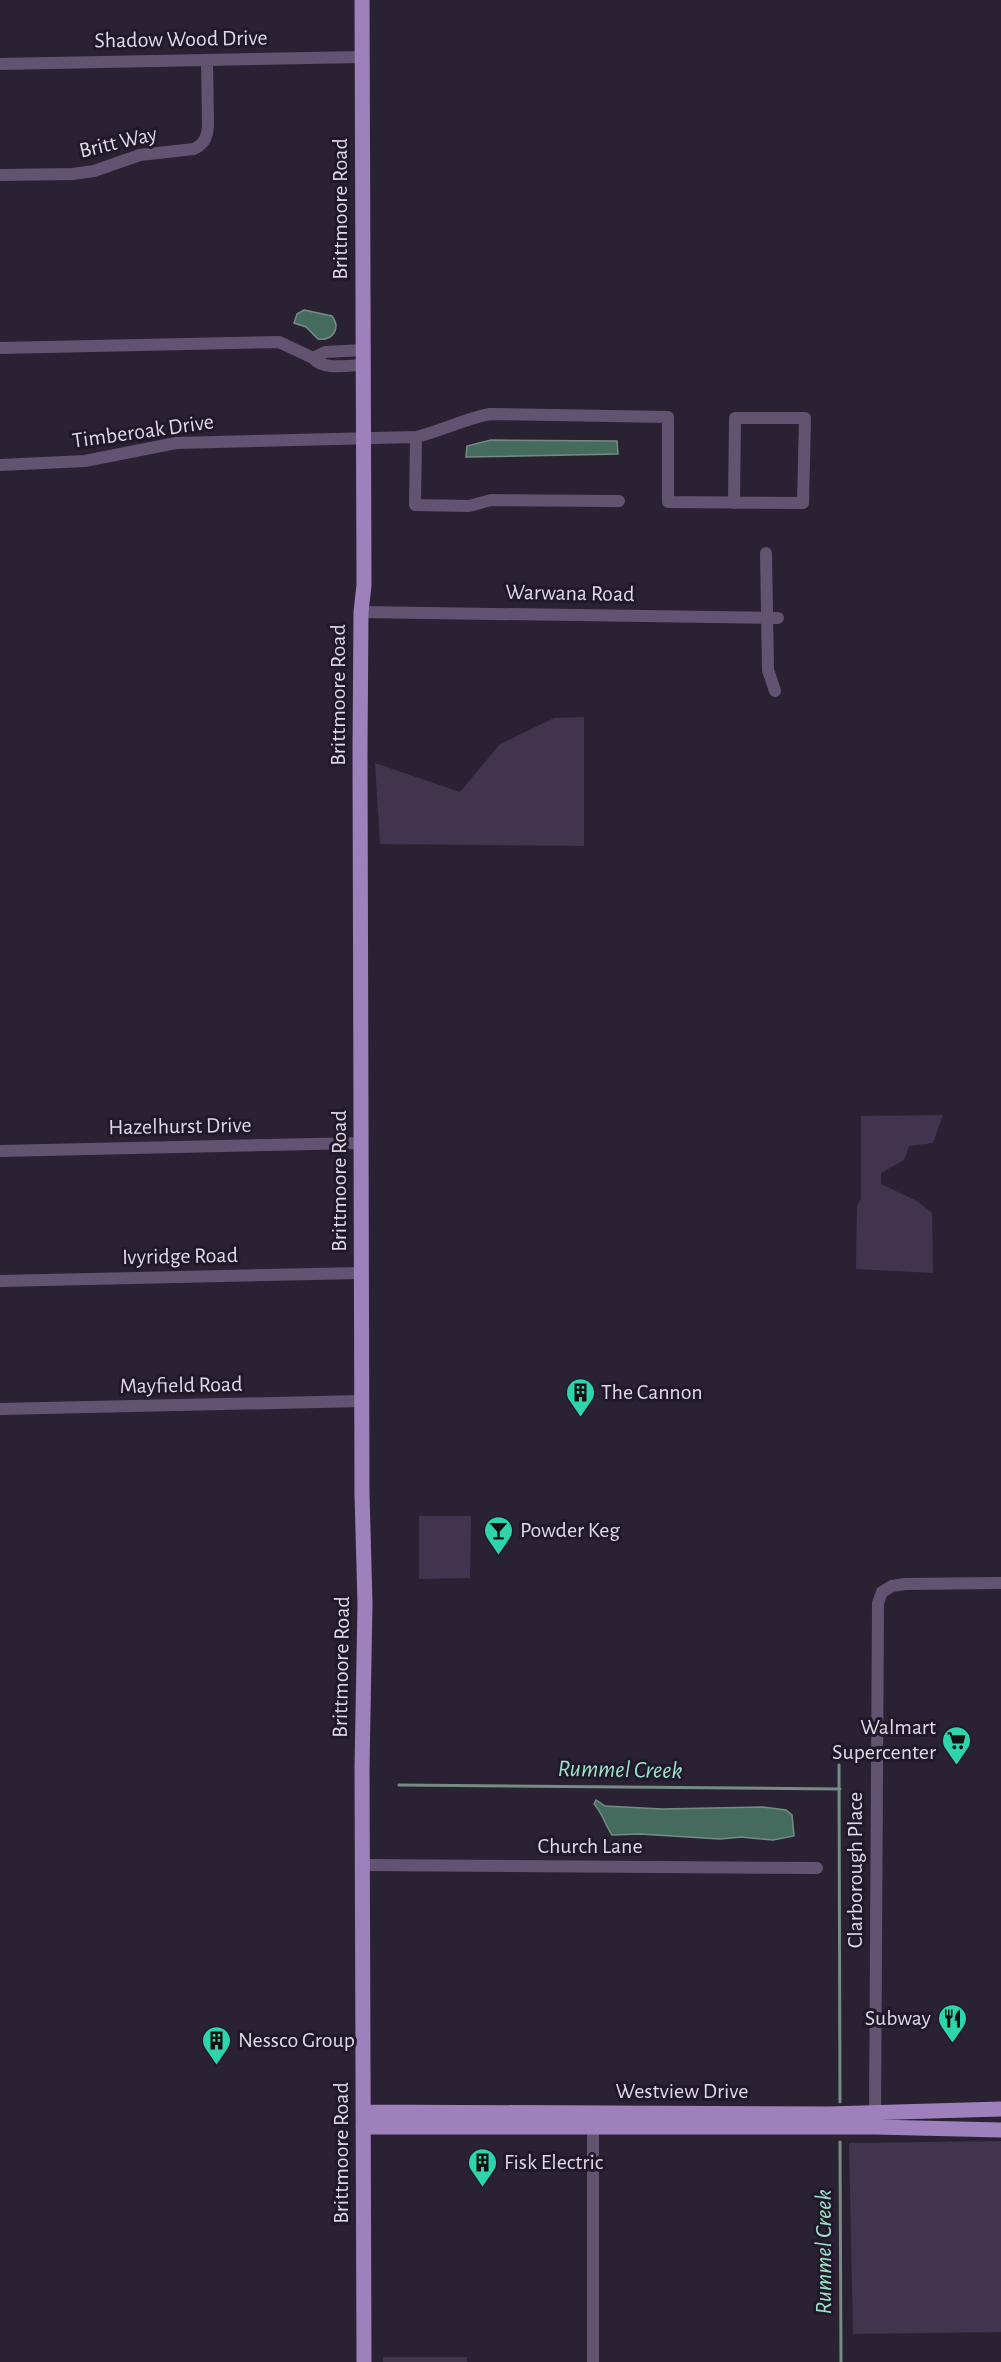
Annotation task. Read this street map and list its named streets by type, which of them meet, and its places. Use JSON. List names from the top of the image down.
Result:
{
  "streets": {
    "main road": ["Brittmoore Road", "Westview Drive"],
    "street": [
      "Shadow Wood Drive",
      "Britt Way",
      "Timberoak Drive",
      "Warwana Road",
      "Hazelhurst Drive",
      "Ivyridge Road",
      "Mayfield Road",
      "Church Lane",
      "Clarborough Place"
    ]
  },
  "crossings": [
    ["Shadow Wood Drive", "Britt Way"],
    ["Shadow Wood Drive", "Brittmoore Road"],
    ["Brittmoore Road", "Timberoak Drive"],
    ["Brittmoore Road", "Warwana Road"],
    ["Brittmoore Road", "Hazelhurst Drive"],
    ["Brittmoore Road", "Ivyridge Road"],
    ["Brittmoore Road", "Mayfield Road"],
    ["Brittmoore Road", "Church Lane"],
    ["Brittmoore Road", "Westview Drive"],
    ["Clarborough Place", "Westview Drive"]
  ],
  "water": ["Rummel Creek"],
  "places": {
    "building": ["The Cannon", "Nessco Group", "Fisk Electric"],
    "bar": ["Powder Keg"],
    "supermarket": ["Walmart Supercenter"],
    "restaurant": ["Subway"]
  }
}
